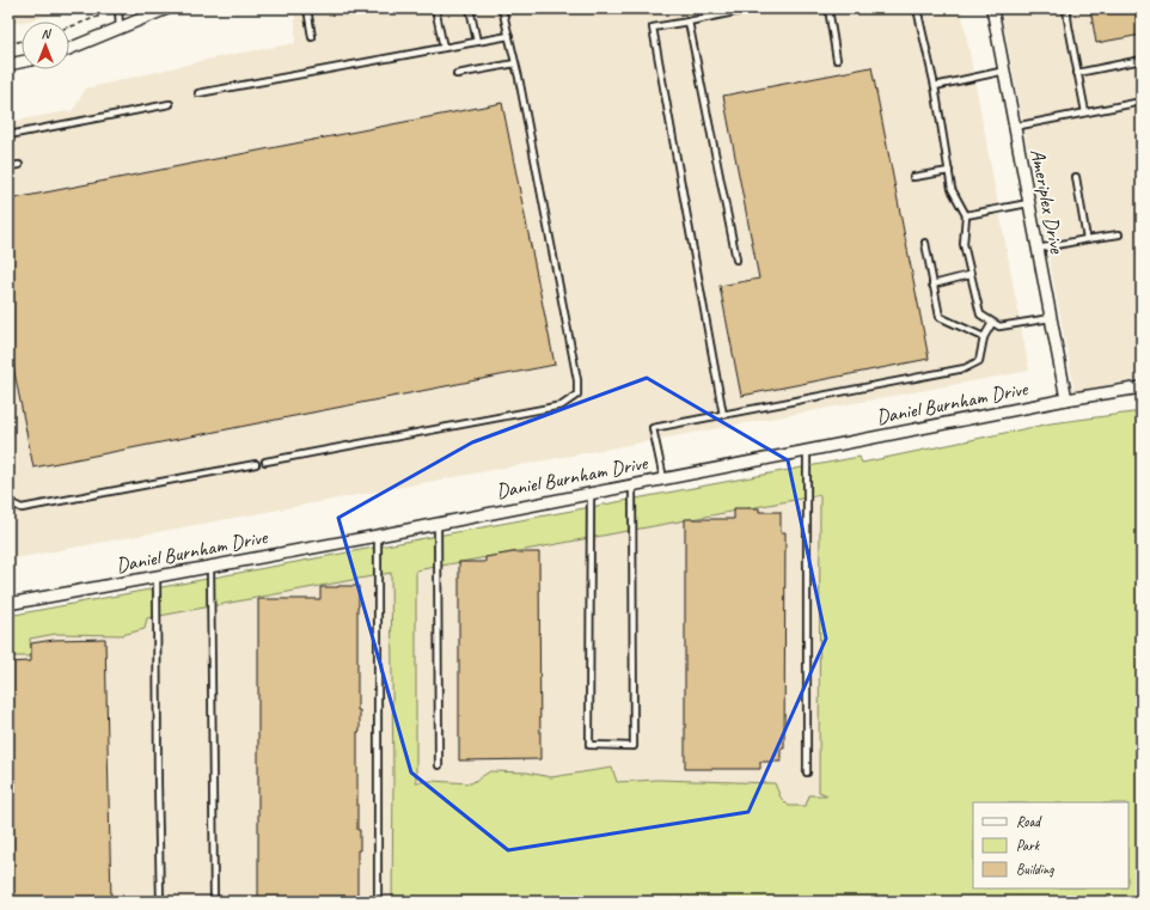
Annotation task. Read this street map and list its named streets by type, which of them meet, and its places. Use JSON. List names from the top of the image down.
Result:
{
  "streets": {
    "street": ["Ameriplex Drive", "Daniel Burnham Drive"]
  },
  "crossings": [
    ["Ameriplex Drive", "Daniel Burnham Drive"]
  ],
  "legend": ["Road", "Park", "Building"],
  "north": "top"
}
